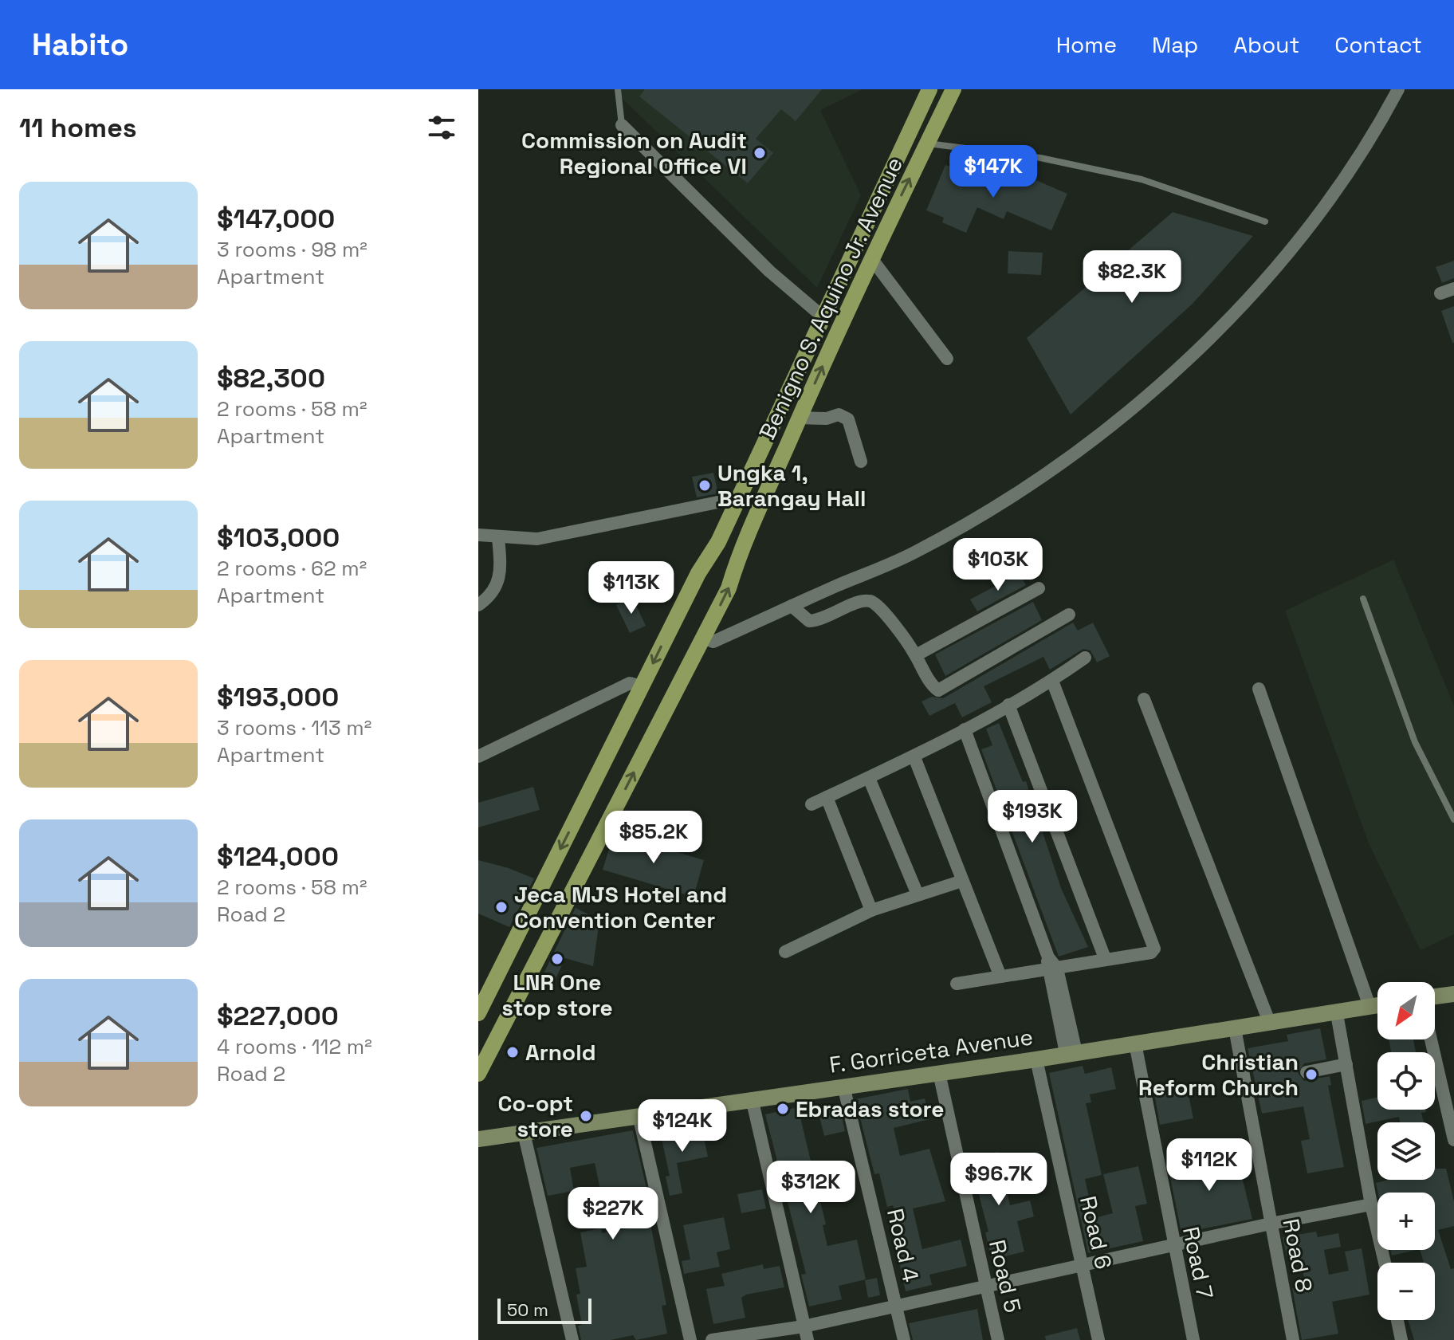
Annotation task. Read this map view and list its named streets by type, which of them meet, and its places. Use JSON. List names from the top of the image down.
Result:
{
  "streets": {
    "main road": ["Benigno S. Aquino Jr. Avenue", "F. Gorriceta Avenue"],
    "street": [
      "Road 6",
      "Road 4",
      "Road 8",
      "Road 7",
      "Road 5"
    ]
  },
  "crossings": [
    ["F. Gorriceta Avenue", "Road 6"],
    ["F. Gorriceta Avenue", "Road 4"],
    ["F. Gorriceta Avenue", "Road 8"],
    ["F. Gorriceta Avenue", "Road 7"],
    ["F. Gorriceta Avenue", "Road 5"]
  ],
  "places": [
    "Commission on Audit Regional Office VI",
    "Ungka 1, Barangay Hall",
    "Jeca MJS Hotel and Convention Center",
    "LNR One stop store",
    "Arnold",
    "Christian Reform Church",
    "Ebradas store",
    "Co-opt store"
  ],
  "scale_bar": "50 m",
  "north": "bottom left",
  "page": {
    "header": "Habito",
    "nav": [
      "Home",
      "Map",
      "About",
      "Contact"
    ],
    "heading": "11 homes",
    "price": [
      "$147K",
      "$82.3K",
      "$103K",
      "$113K",
      "$193K",
      "$85.2K",
      "$124K",
      "$112K",
      "$96.7K",
      "$312K",
      "$227K"
    ],
    "list": [
      {
        "name": "$147,000",
        "note": "3 rooms · 98 m² · Apartment"
      },
      {
        "name": "$82,300",
        "note": "2 rooms · 58 m² · Apartment"
      },
      {
        "name": "$103,000",
        "note": "2 rooms · 62 m² · Apartment"
      },
      {
        "name": "$193,000",
        "note": "3 rooms · 113 m² · Apartment"
      },
      {
        "name": "$124,000",
        "note": "2 rooms · 58 m² · Road 2"
      },
      {
        "name": "$227,000",
        "note": "4 rooms · 112 m² · Road 2"
      }
    ],
    "map_buttons": ["+", "−"],
    "scale": "50 m"
  }
}
